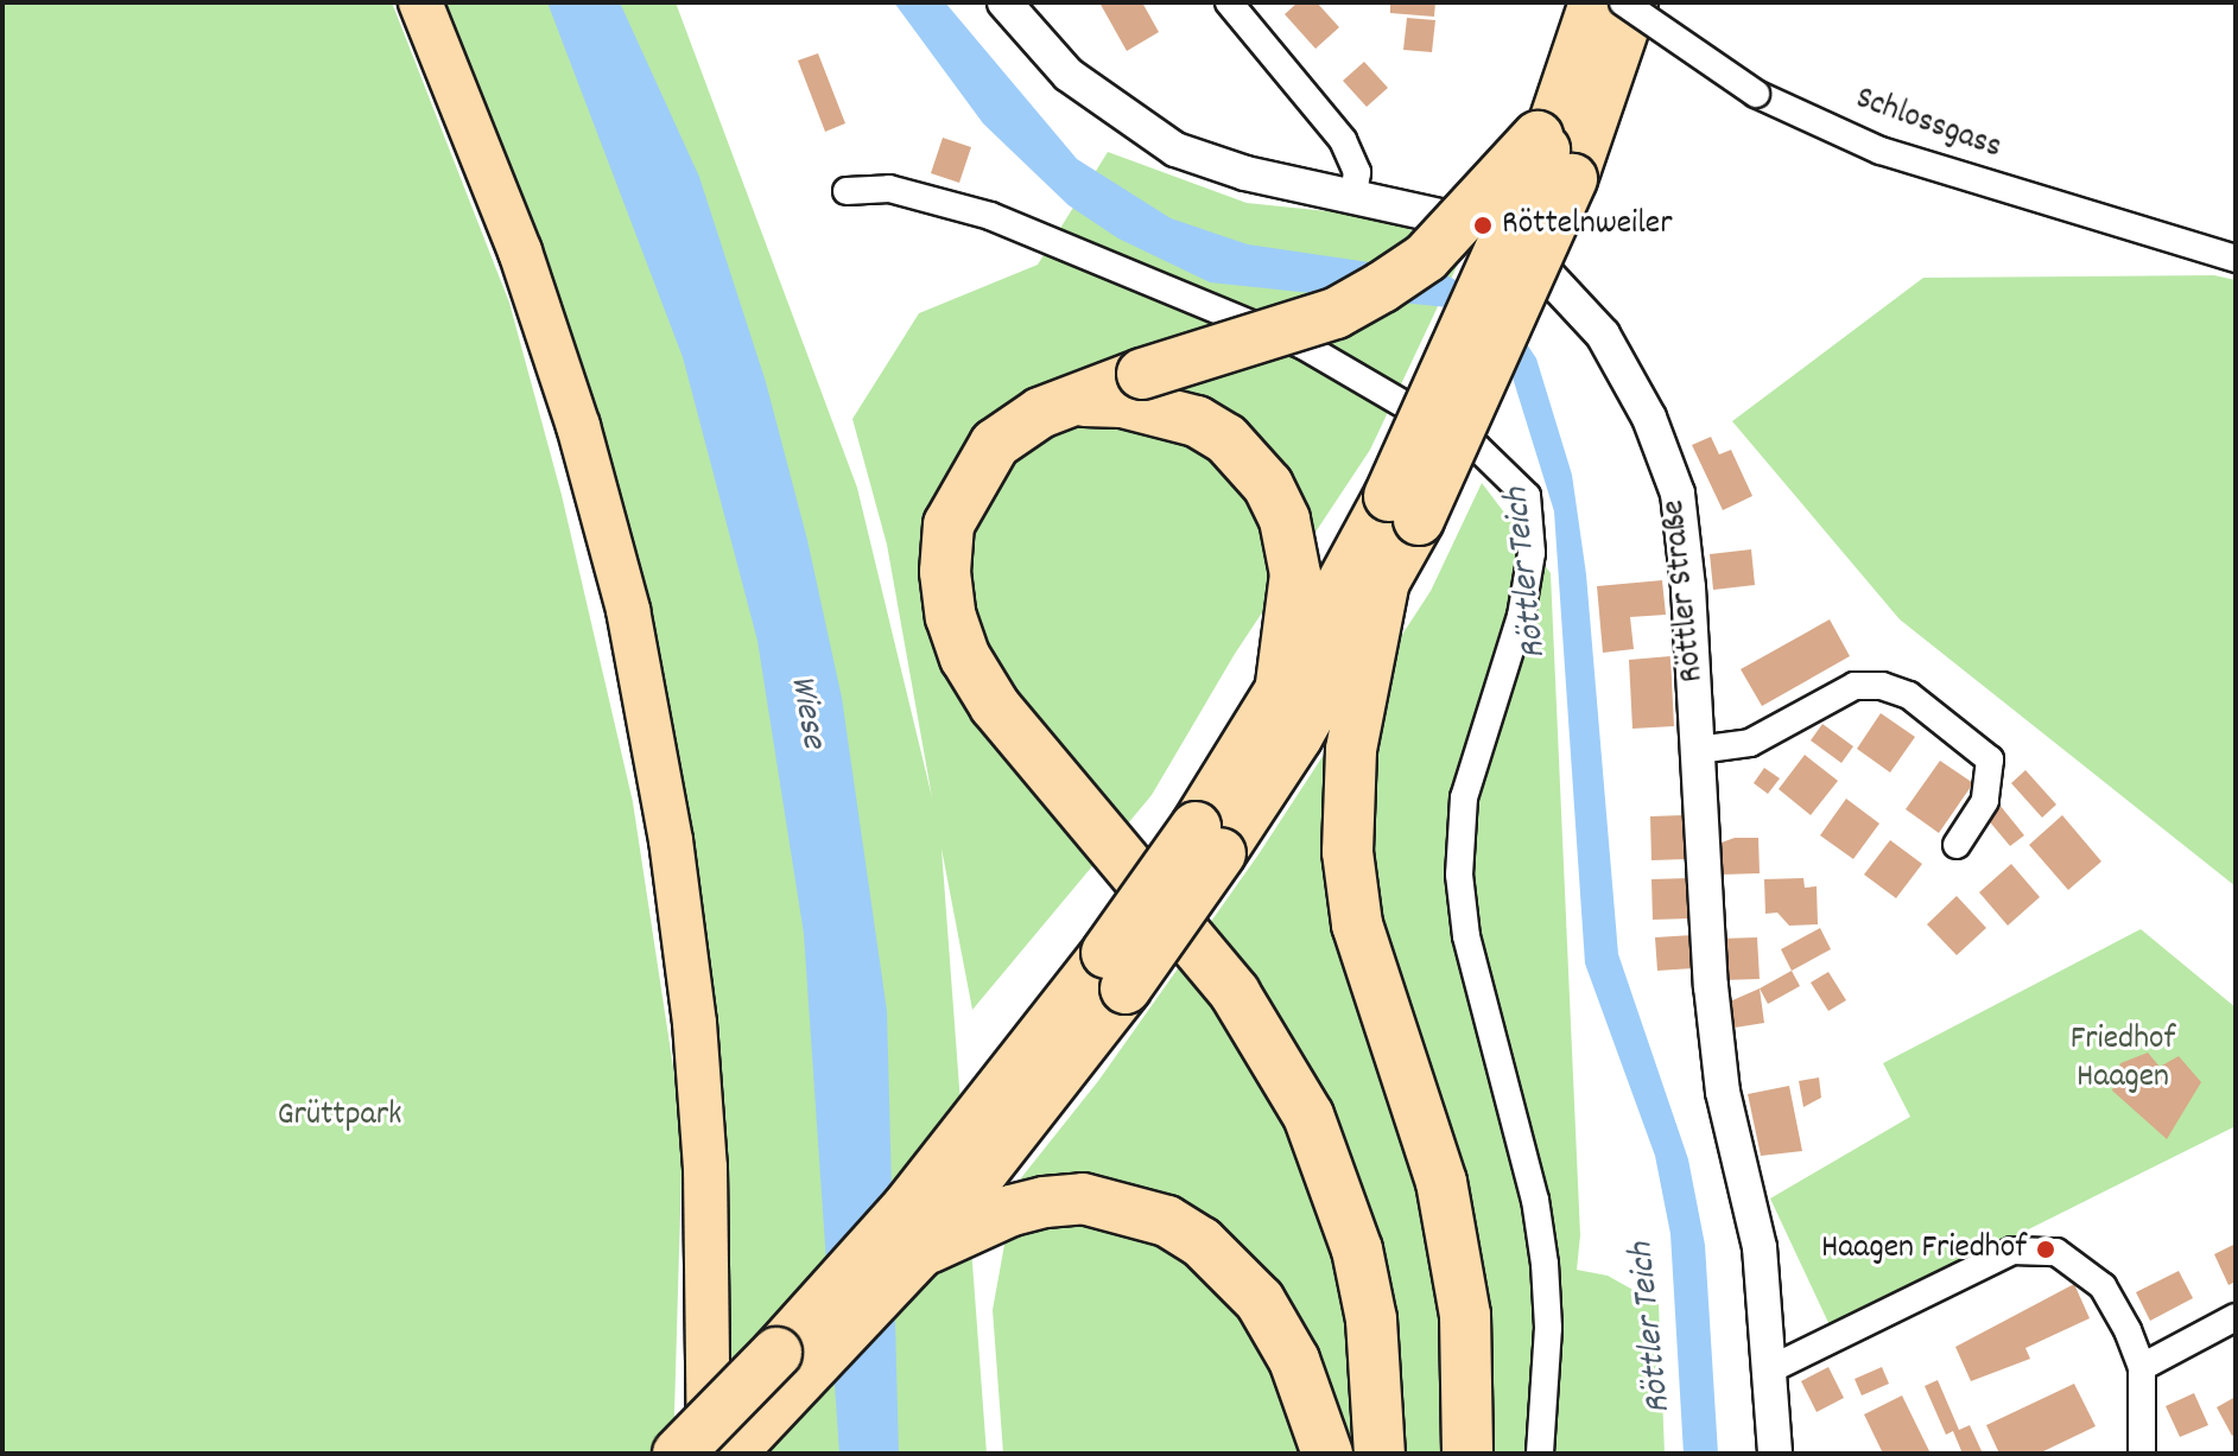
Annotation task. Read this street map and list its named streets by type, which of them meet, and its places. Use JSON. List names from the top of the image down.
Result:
{
  "streets": {
    "street": ["Schlossgass", "Röttler Straße"]
  },
  "water": ["Röttler Teich", "Wiese"],
  "parks": ["Friedhof Haagen", "Grüttpark"],
  "places": ["Röttelnweiler", "Haagen Friedhof"]
}
